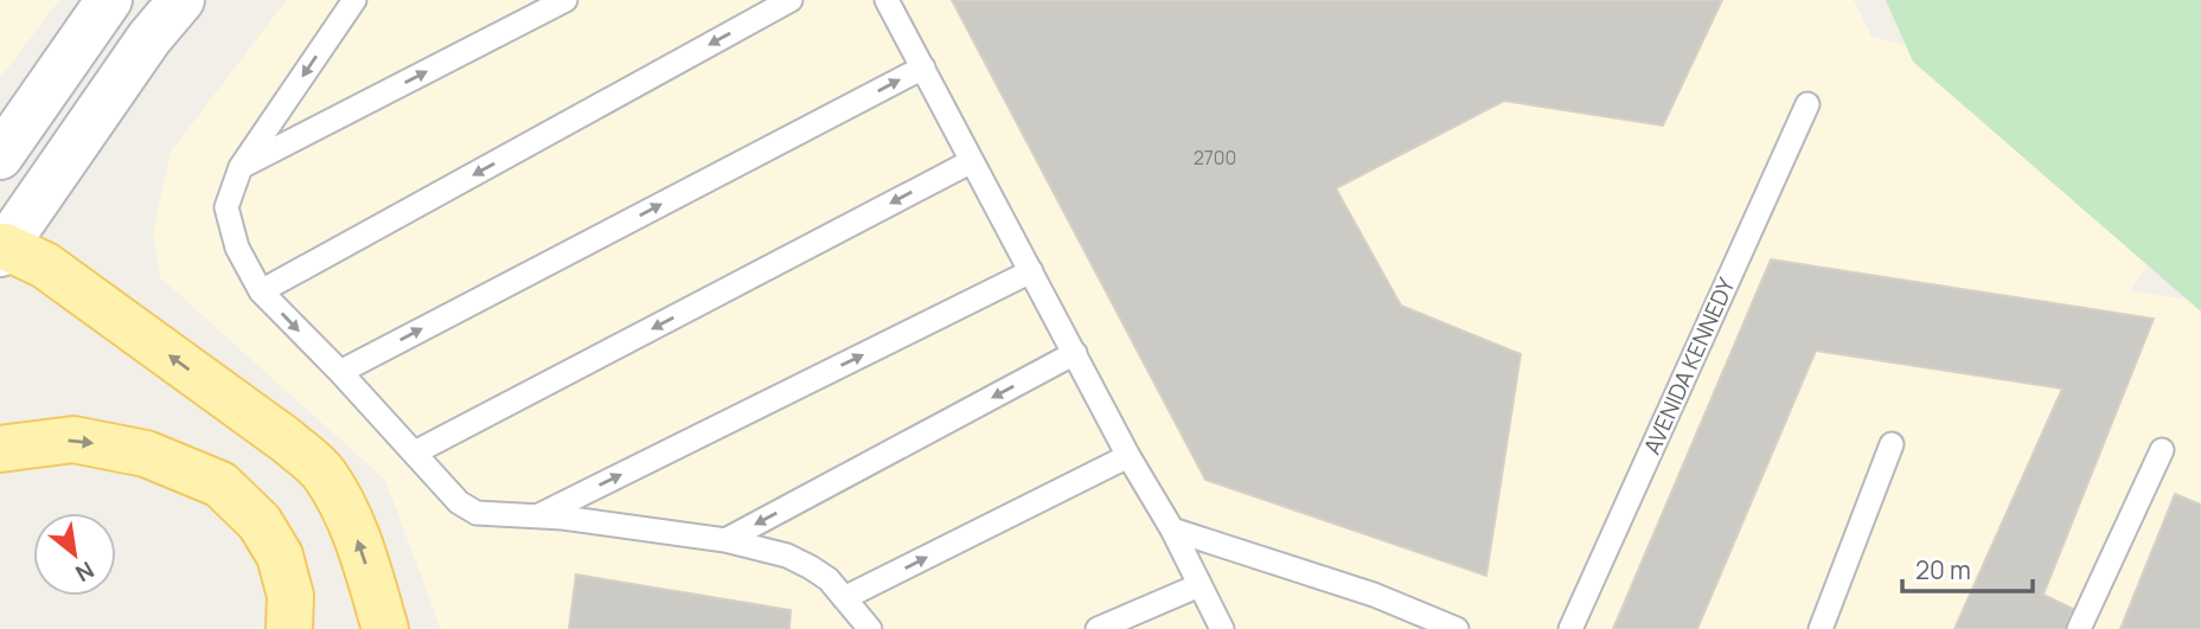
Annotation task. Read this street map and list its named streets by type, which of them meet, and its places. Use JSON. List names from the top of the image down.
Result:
{
  "streets": {
    "lane": ["AVENIDA KENNEDY"]
  },
  "house_numbers": ["2700"],
  "scale_bar": "20 m",
  "north": "bottom right"
}
